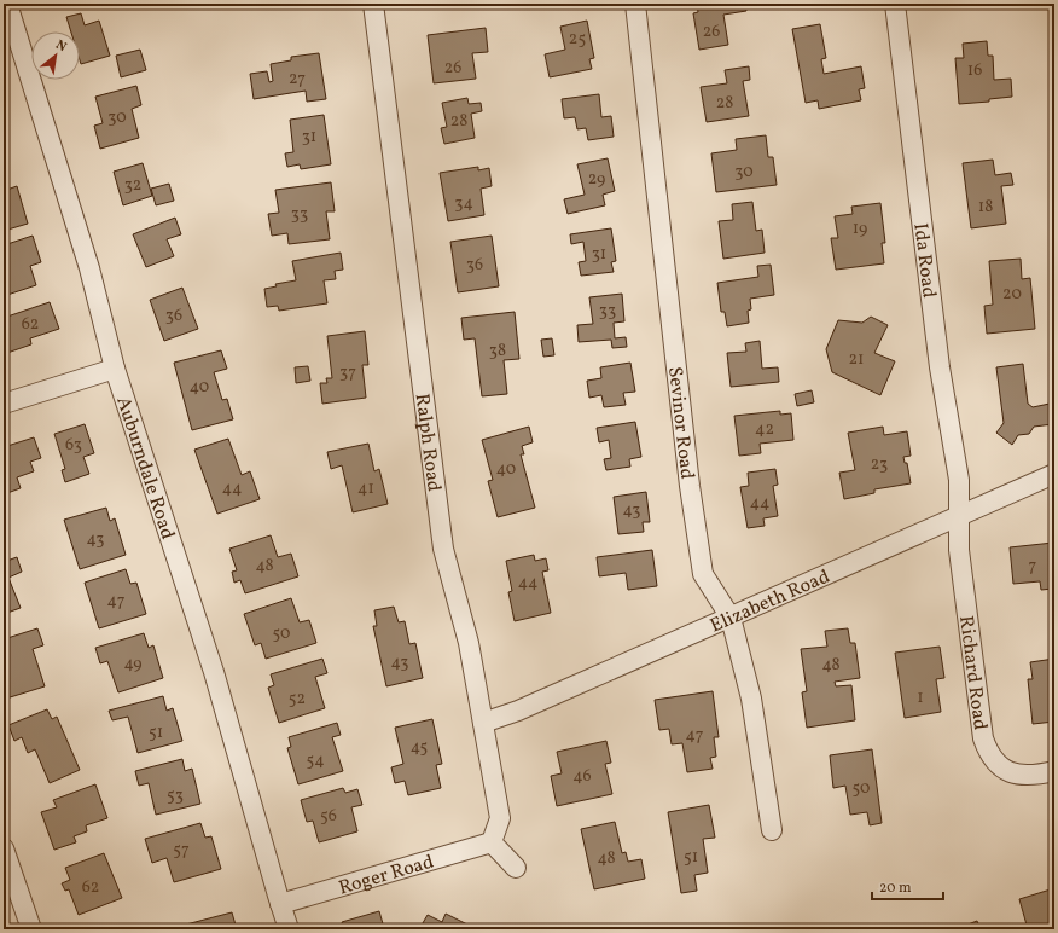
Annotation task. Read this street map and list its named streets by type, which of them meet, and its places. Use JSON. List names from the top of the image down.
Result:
{
  "streets": {
    "street": [
      "Ida Road",
      "Sevinor Road",
      "Ralph Road",
      "Auburndale Road",
      "Elizabeth Road",
      "Richard Road",
      "Roger Road"
    ]
  },
  "crossings": [
    ["Ida Road", "Elizabeth Road"],
    ["Ida Road", "Richard Road"],
    ["Sevinor Road", "Elizabeth Road"],
    ["Ralph Road", "Elizabeth Road"],
    ["Ralph Road", "Roger Road"],
    ["Auburndale Road", "Roger Road"],
    ["Elizabeth Road", "Richard Road"]
  ],
  "house_numbers": [
    "26",
    "25",
    "26",
    "16",
    "27",
    "28",
    "30",
    "28",
    "31",
    "30",
    "29",
    "32",
    "34",
    "18",
    "33",
    "19",
    "31",
    "36",
    "20",
    "33",
    "36",
    "62",
    "38",
    "21",
    "37",
    "40",
    "42",
    "63",
    "23",
    "40",
    "44",
    "41",
    "44",
    "43",
    "43",
    "48",
    "7",
    "44",
    "47",
    "50",
    "43",
    "49",
    "48",
    "1",
    "52",
    "51",
    "47",
    "45",
    "54",
    "46",
    "50",
    "53",
    "56",
    "57",
    "51",
    "48",
    "62"
  ],
  "scale_bar": "20 m",
  "north": "top right"
}
